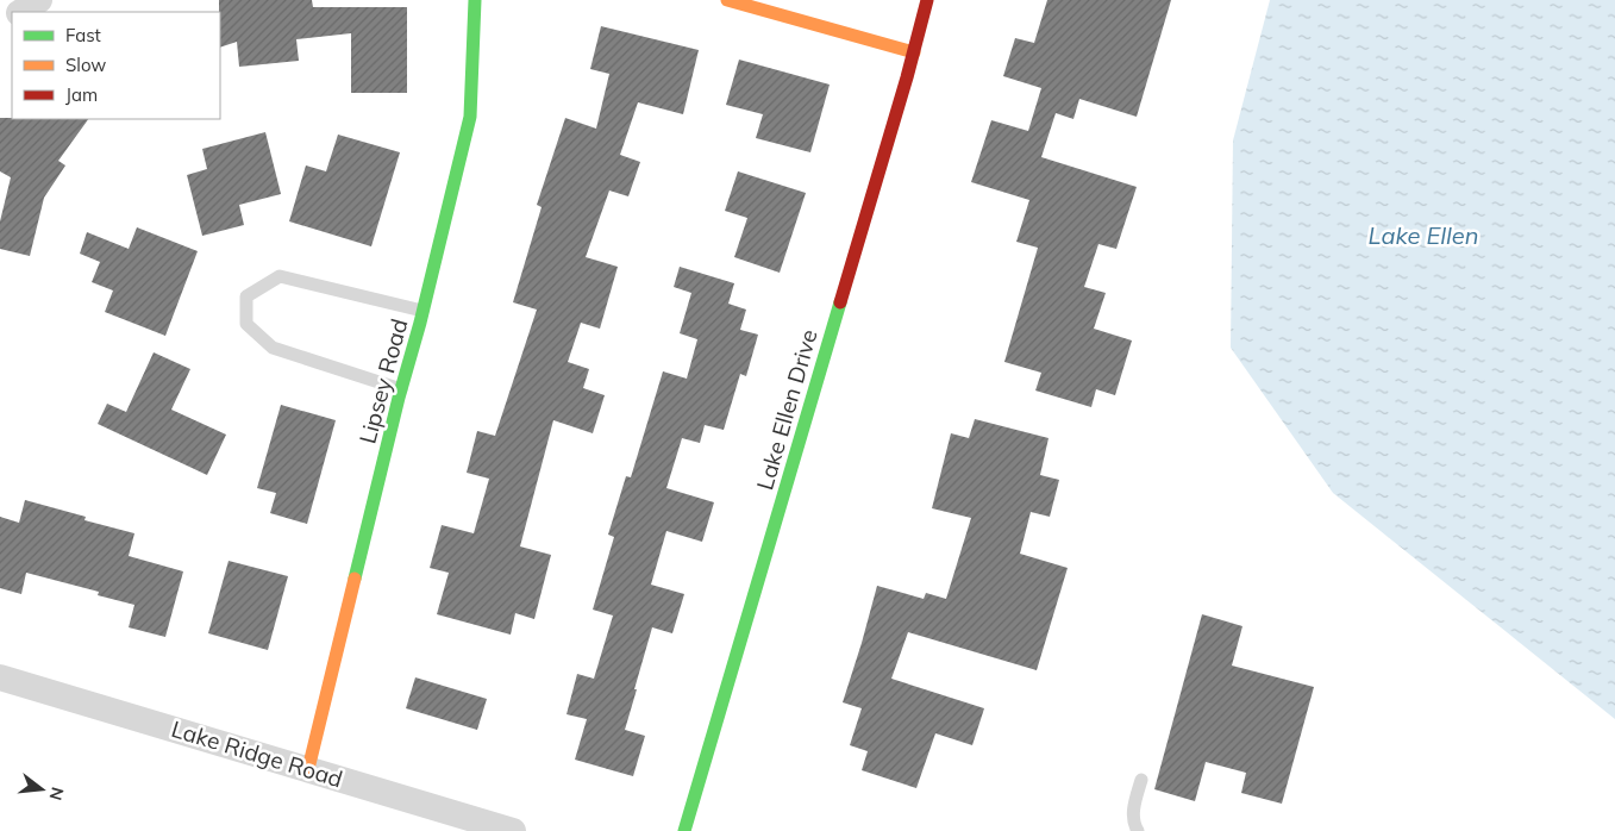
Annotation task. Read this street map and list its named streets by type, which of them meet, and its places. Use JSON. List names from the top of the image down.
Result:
{
  "streets": {
    "street": ["Lipsey Road", "Lake Ellen Drive", "Lake Ridge Road"]
  },
  "crossings": [
    ["Lipsey Road", "Lake Ridge Road"]
  ],
  "water": ["Lake Ellen"],
  "legend": ["Fast", "Slow", "Jam"],
  "north": "right"
}
